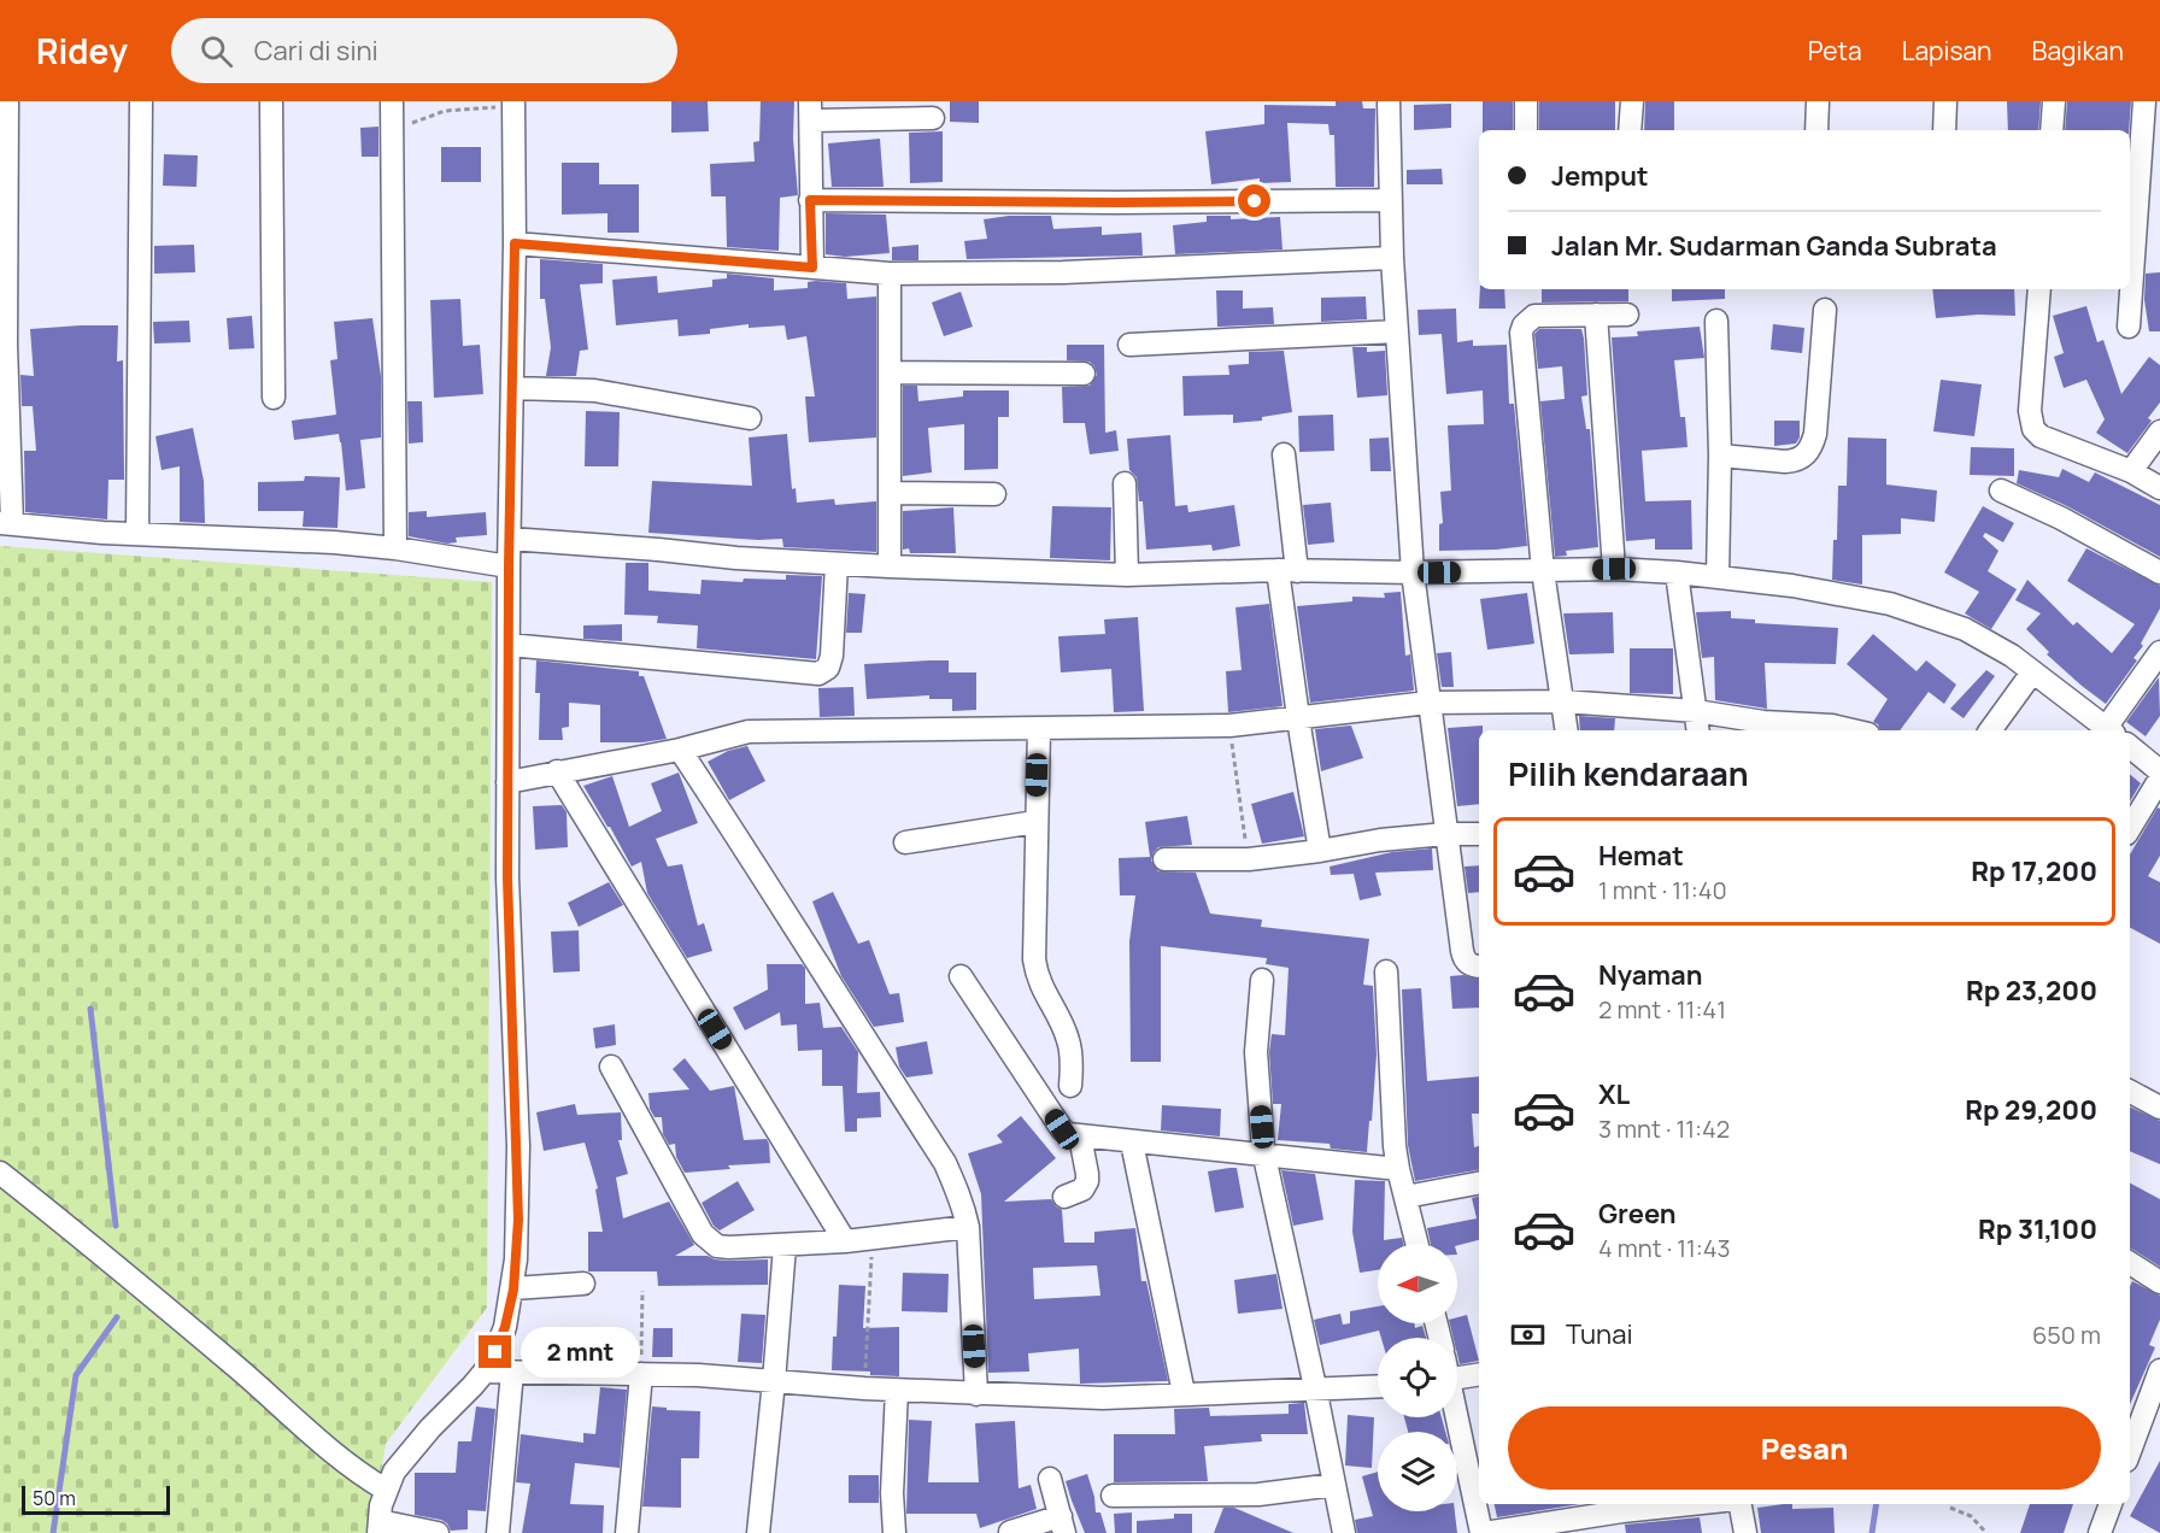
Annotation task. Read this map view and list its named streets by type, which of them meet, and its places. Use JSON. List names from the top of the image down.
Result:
{
  "scale_bar": "50 m",
  "north": "left",
  "page": {
    "header": "Ridey",
    "search": "Cari di sini",
    "nav": ["Peta", "Lapisan", "Bagikan"],
    "banner": ["Jemput", "Jalan Mr. Sudarman Ganda Subrata"],
    "heading": "Pilih kendaraan",
    "list": [
      {
        "name": "Hemat",
        "note": "1 mnt · 11:40",
        "value": "Rp 17,200"
      },
      {
        "name": "Nyaman",
        "note": "2 mnt · 11:41",
        "value": "Rp 23,200"
      },
      {
        "name": "XL",
        "note": "3 mnt · 11:42",
        "value": "Rp 29,200"
      },
      {
        "name": "Green",
        "note": "4 mnt · 11:43",
        "value": "Rp 31,100"
      }
    ],
    "pay": ["Tunai", "650 m"],
    "bubble": "2 mnt",
    "buttons": "Pesan",
    "scale": "50 m"
  }
}
